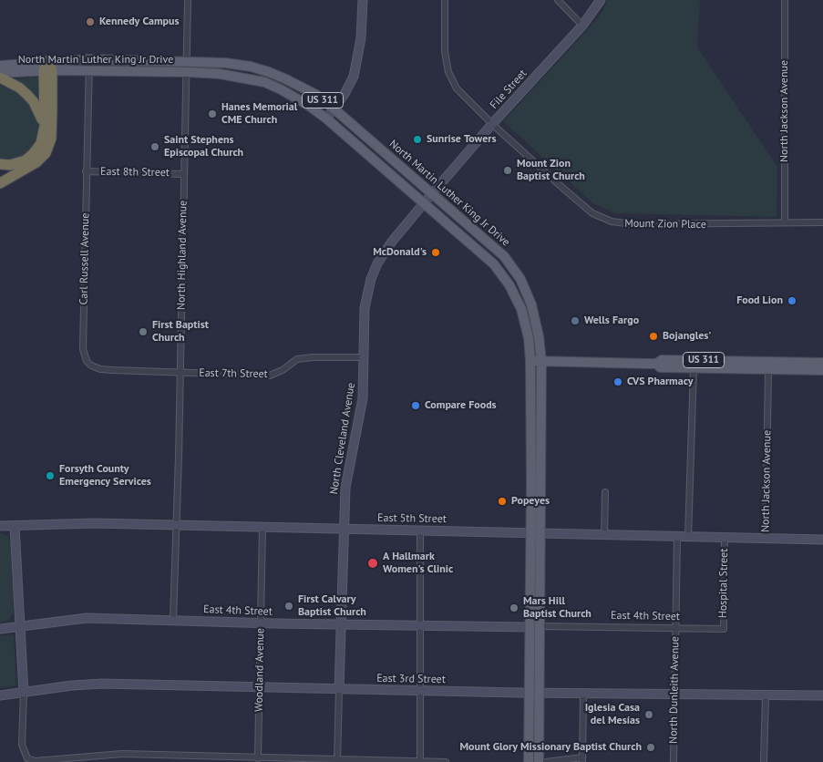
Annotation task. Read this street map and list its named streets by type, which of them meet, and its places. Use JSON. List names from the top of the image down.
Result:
{
  "streets": {
    "main road": ["North Martin Luther King Jr Drive", "US 311"],
    "street": [
      "File Street",
      "North Jackson Avenue",
      "East 8th Street",
      "Mount Zion Place",
      "North Highland Avenue",
      "Carl Russell Avenue",
      "East 7th Street",
      "North Cleveland Avenue",
      "East 5th Street",
      "Hospital Street",
      "East 4th Street",
      "Woodland Avenue",
      "East 3rd Street",
      "North Dunleith Avenue"
    ]
  },
  "crossings": [
    ["North Martin Luther King Jr Drive", "File Street"],
    ["North Martin Luther King Jr Drive", "US 311"],
    ["North Martin Luther King Jr Drive", "North Highland Avenue"],
    ["North Martin Luther King Jr Drive", "Carl Russell Avenue"],
    ["North Martin Luther King Jr Drive", "North Cleveland Avenue"],
    ["North Martin Luther King Jr Drive", "East 5th Street"],
    ["North Martin Luther King Jr Drive", "East 4th Street"],
    ["North Martin Luther King Jr Drive", "East 3rd Street"],
    ["File Street", "Mount Zion Place"],
    ["File Street", "North Cleveland Avenue"],
    ["US 311", "North Jackson Avenue"],
    ["North Jackson Avenue", "Mount Zion Place"],
    ["North Jackson Avenue", "East 5th Street"],
    ["East 8th Street", "North Highland Avenue"],
    ["East 8th Street", "Carl Russell Avenue"],
    ["North Highland Avenue", "Carl Russell Avenue"],
    ["North Highland Avenue", "East 7th Street"],
    ["North Highland Avenue", "East 5th Street"],
    ["North Highland Avenue", "East 4th Street"],
    ["Carl Russell Avenue", "East 7th Street"],
    ["East 7th Street", "North Cleveland Avenue"],
    ["North Cleveland Avenue", "East 5th Street"],
    ["North Cleveland Avenue", "East 4th Street"],
    ["North Cleveland Avenue", "East 3rd Street"],
    ["East 5th Street", "Hospital Street"],
    ["East 5th Street", "Woodland Avenue"],
    ["East 5th Street", "North Dunleith Avenue"],
    ["Hospital Street", "East 4th Street"],
    ["East 4th Street", "Woodland Avenue"],
    ["East 4th Street", "North Dunleith Avenue"],
    ["Woodland Avenue", "East 3rd Street"],
    ["East 3rd Street", "North Dunleith Avenue"]
  ],
  "places": [
    "Kennedy Campus",
    "Hanes Memorial CME Church",
    "Sunrise Towers",
    "Saint Stephens Episcopal Church",
    "Mount Zion Baptist Church",
    "McDonald's",
    "Food Lion",
    "Wells Fargo",
    "First Baptist Church",
    "Bojangles'",
    "CVS Pharmacy",
    "Compare Foods",
    "Forsyth County Emergency Services",
    "Popeyes",
    "A Hallmark Women's Clinic",
    "First Calvary Baptist Church",
    "Mars Hill Baptist Church",
    "Iglesia Casa del Mesías",
    "Mount Glory Missionary Baptist Church"
  ]
}
